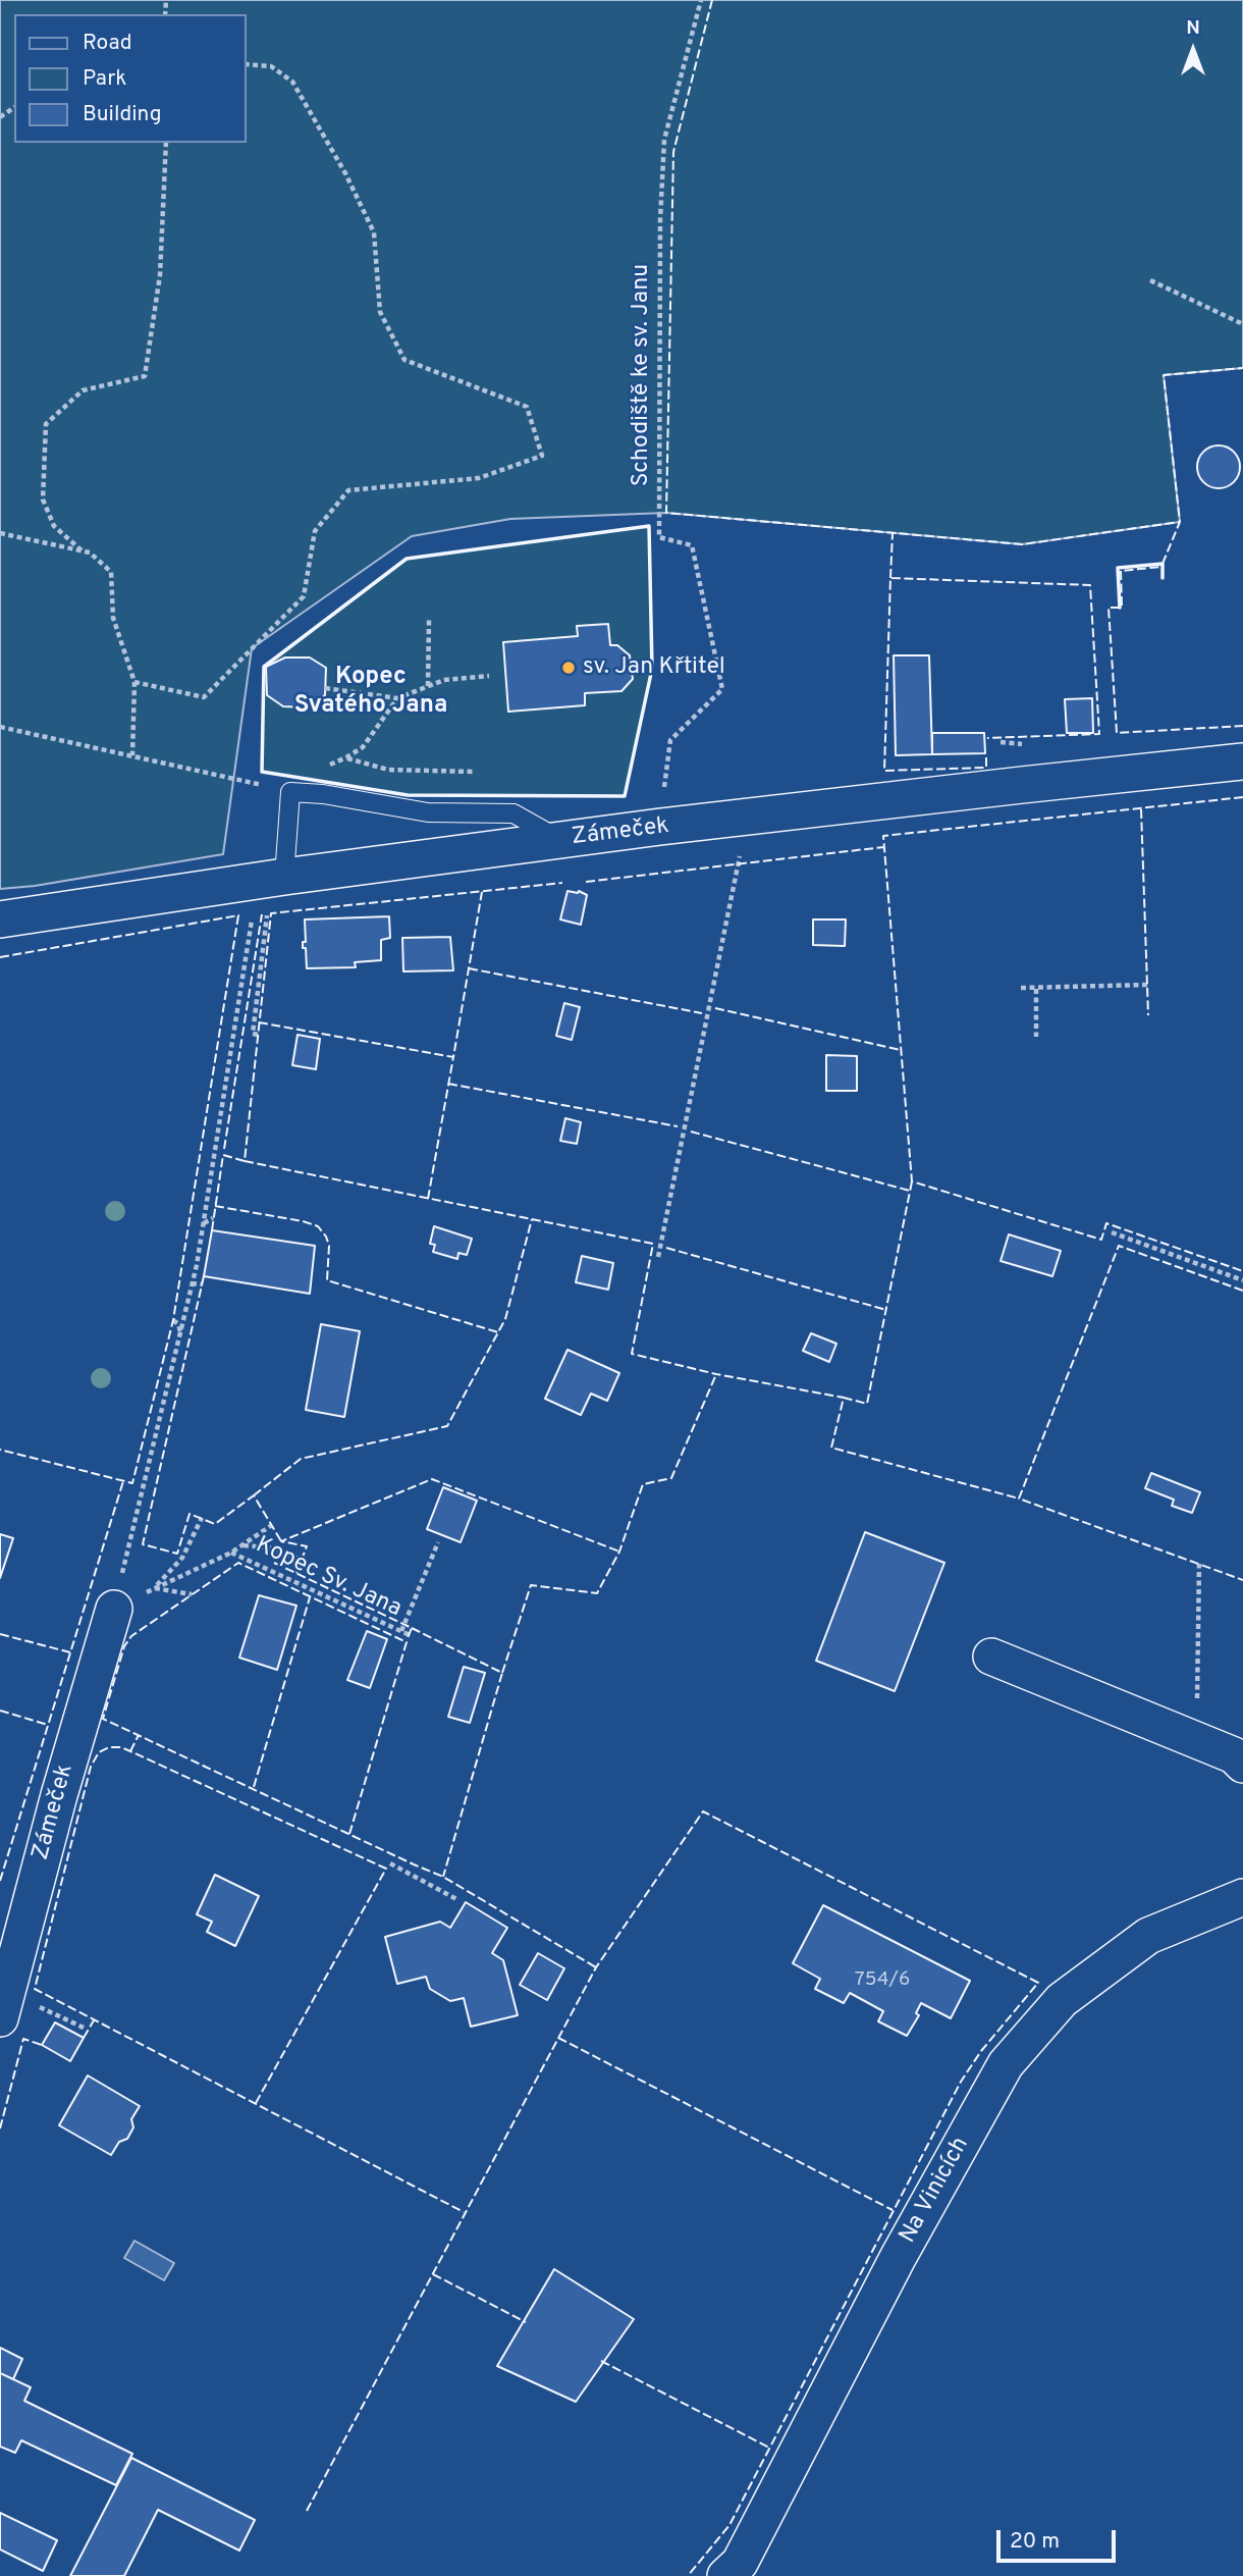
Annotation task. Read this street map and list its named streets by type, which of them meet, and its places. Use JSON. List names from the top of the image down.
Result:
{
  "streets": {
    "street": ["Zámeček", "Na Vinicích"],
    "path": ["Schodiště ke sv. Janu", "Kopec Sv. Jana"]
  },
  "crossings": [
    ["Schodiště ke sv. Janu", "Zámeček"]
  ],
  "districts": ["Kopec Svatého Jana"],
  "places": ["sv. Jan Křtitel"],
  "house_numbers": ["754/6"],
  "legend": ["Road", "Park", "Building"],
  "scale_bar": "20 m",
  "north": "top"
}
